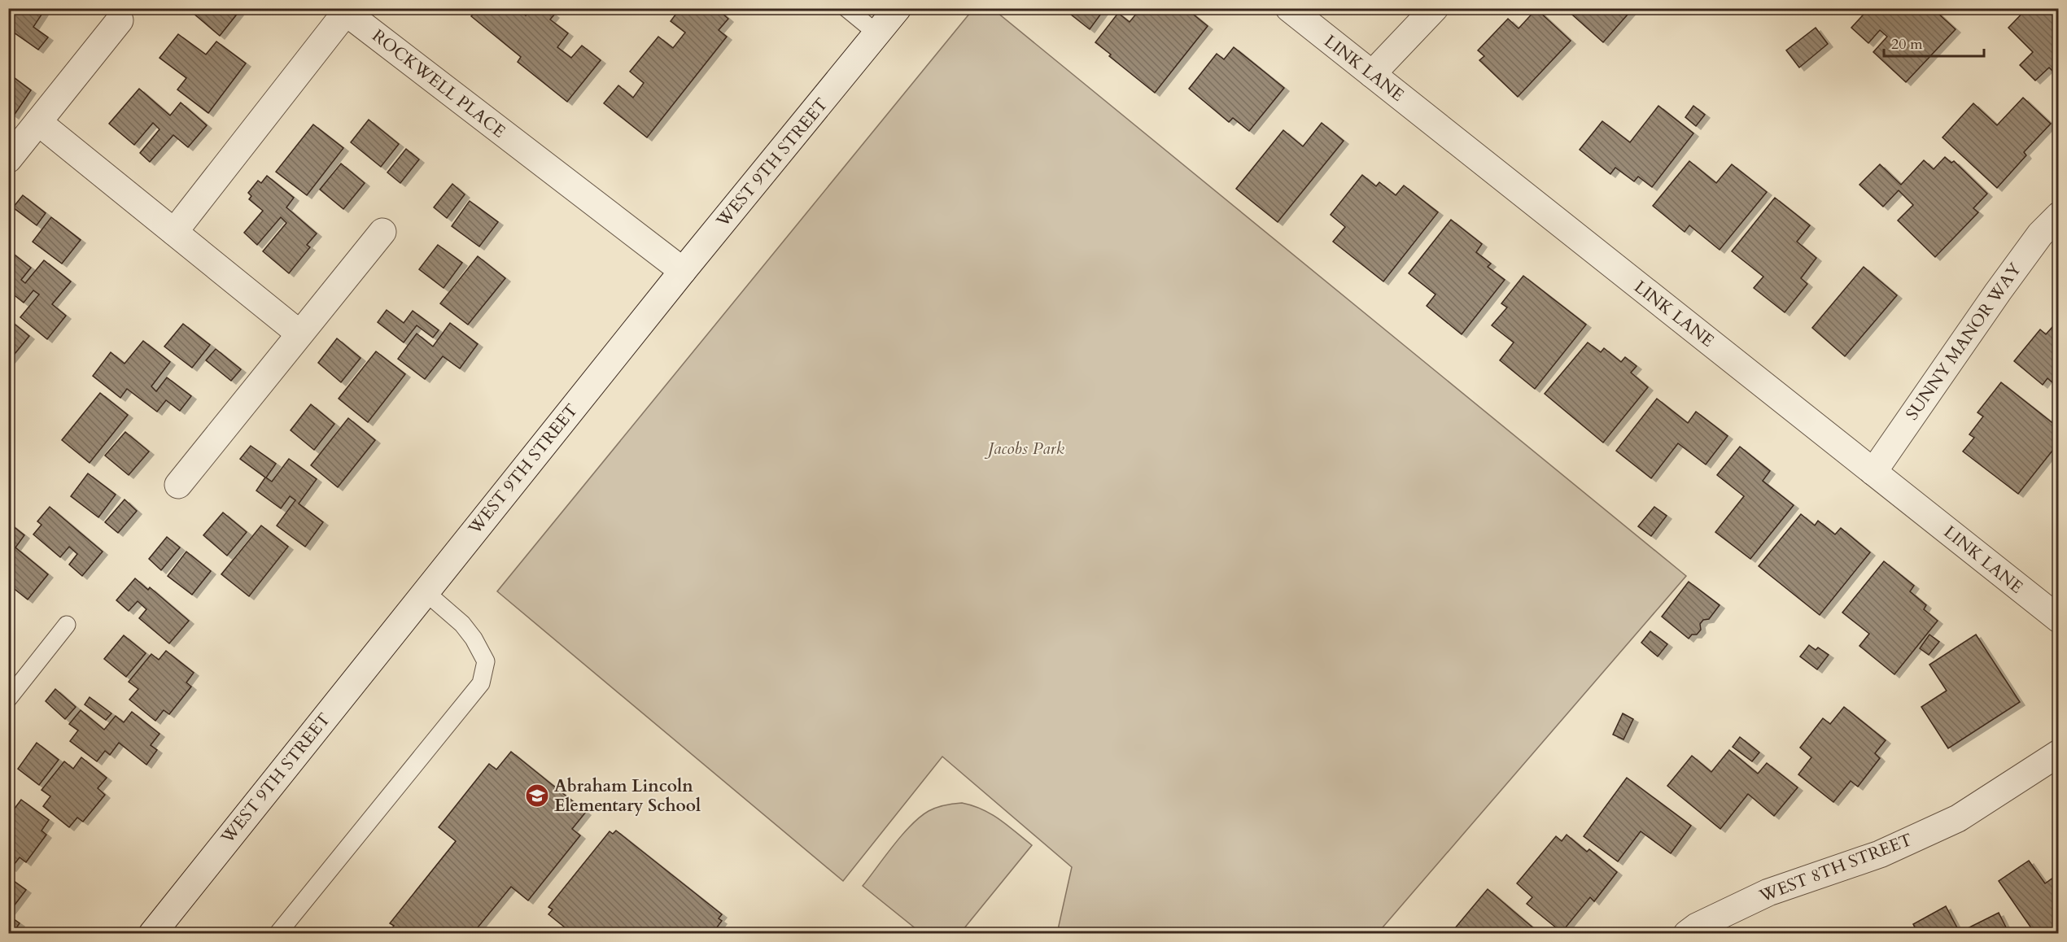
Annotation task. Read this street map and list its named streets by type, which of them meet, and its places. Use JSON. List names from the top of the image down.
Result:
{
  "streets": {
    "street": [
      "LINK LANE",
      "ROCKWELL PLACE",
      "WEST 9TH STREET",
      "SUNNY MANOR WAY",
      "WEST 8TH STREET"
    ]
  },
  "crossings": [
    ["LINK LANE", "SUNNY MANOR WAY"],
    ["ROCKWELL PLACE", "WEST 9TH STREET"]
  ],
  "parks": ["Jacobs Park"],
  "places": {
    "school or university": ["Abraham Lincoln Elementary School"]
  },
  "scale_bar": "20 m"
}
